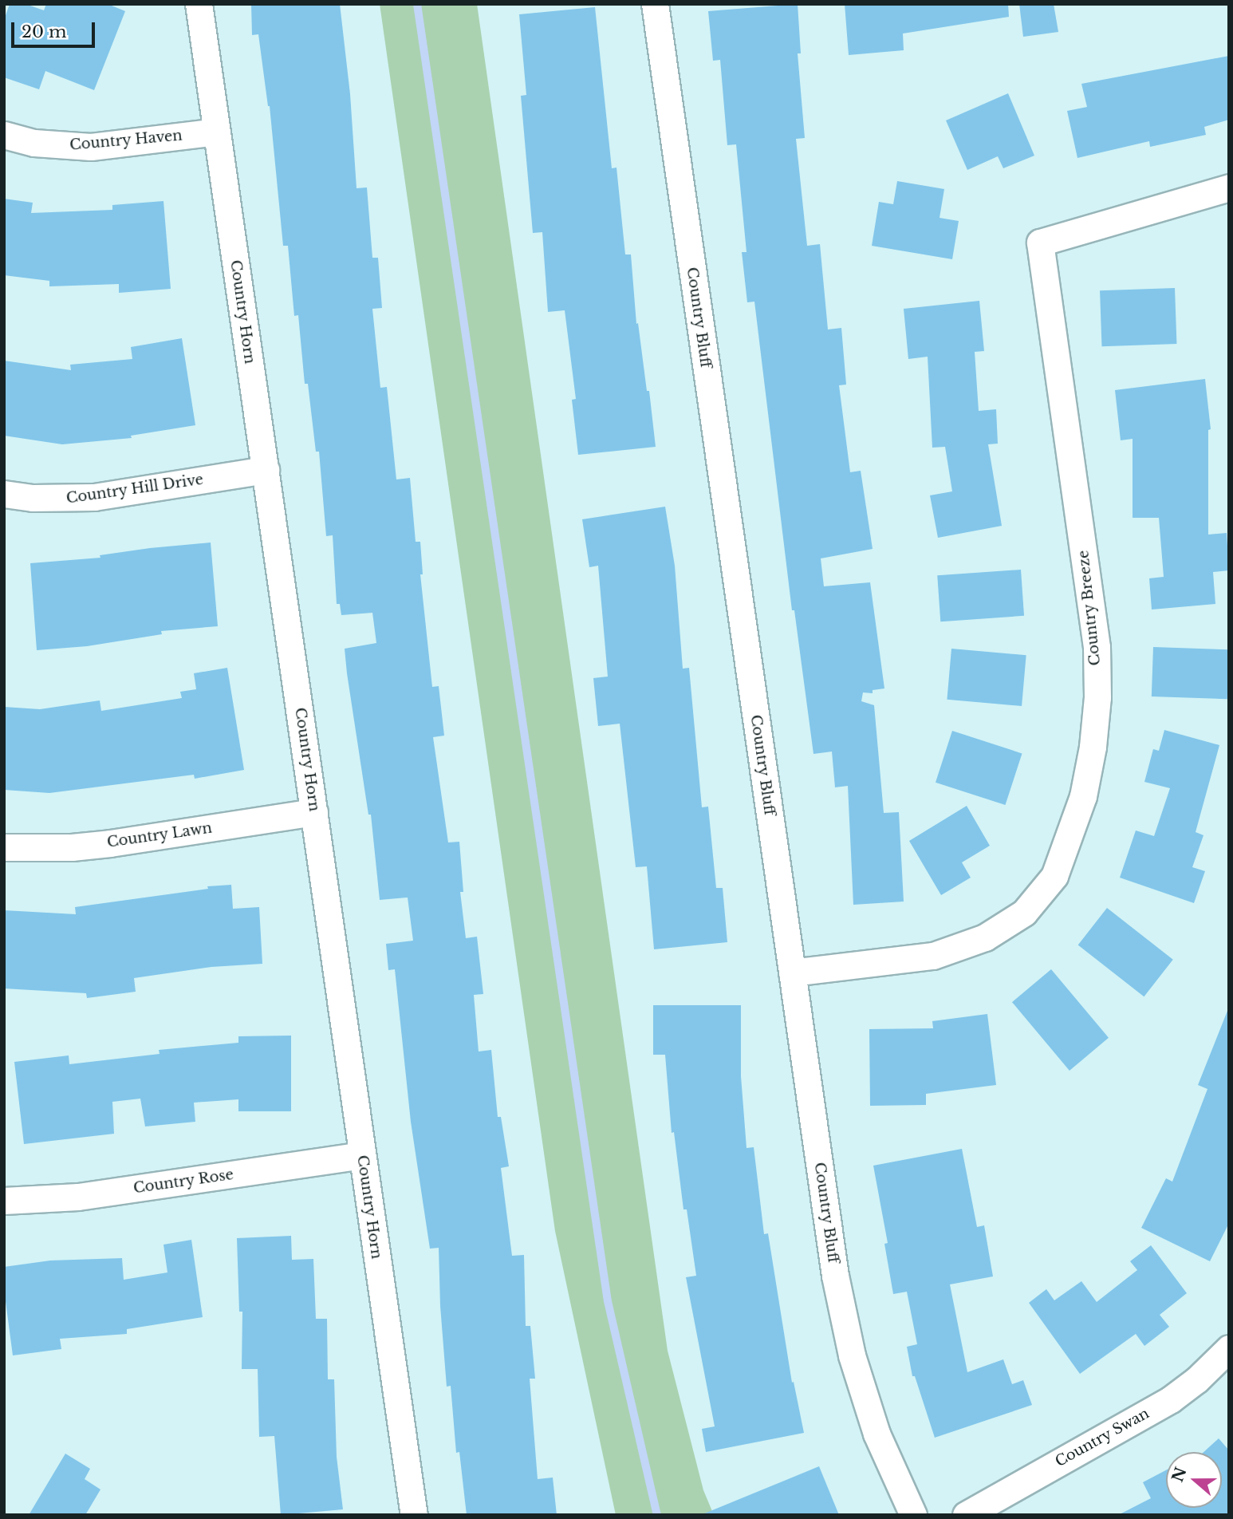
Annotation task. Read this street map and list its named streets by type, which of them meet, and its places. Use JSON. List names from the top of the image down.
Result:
{
  "streets": {
    "street": [
      "Country Haven",
      "Country Horn",
      "Country Bluff",
      "Country Hill Drive",
      "Country Breeze",
      "Country Lawn",
      "Country Rose",
      "Country Swan"
    ]
  },
  "crossings": [
    ["Country Haven", "Country Horn"],
    ["Country Horn", "Country Hill Drive"],
    ["Country Horn", "Country Lawn"],
    ["Country Horn", "Country Rose"],
    ["Country Bluff", "Country Breeze"]
  ],
  "scale_bar": "20 m",
  "north": "left"
}
